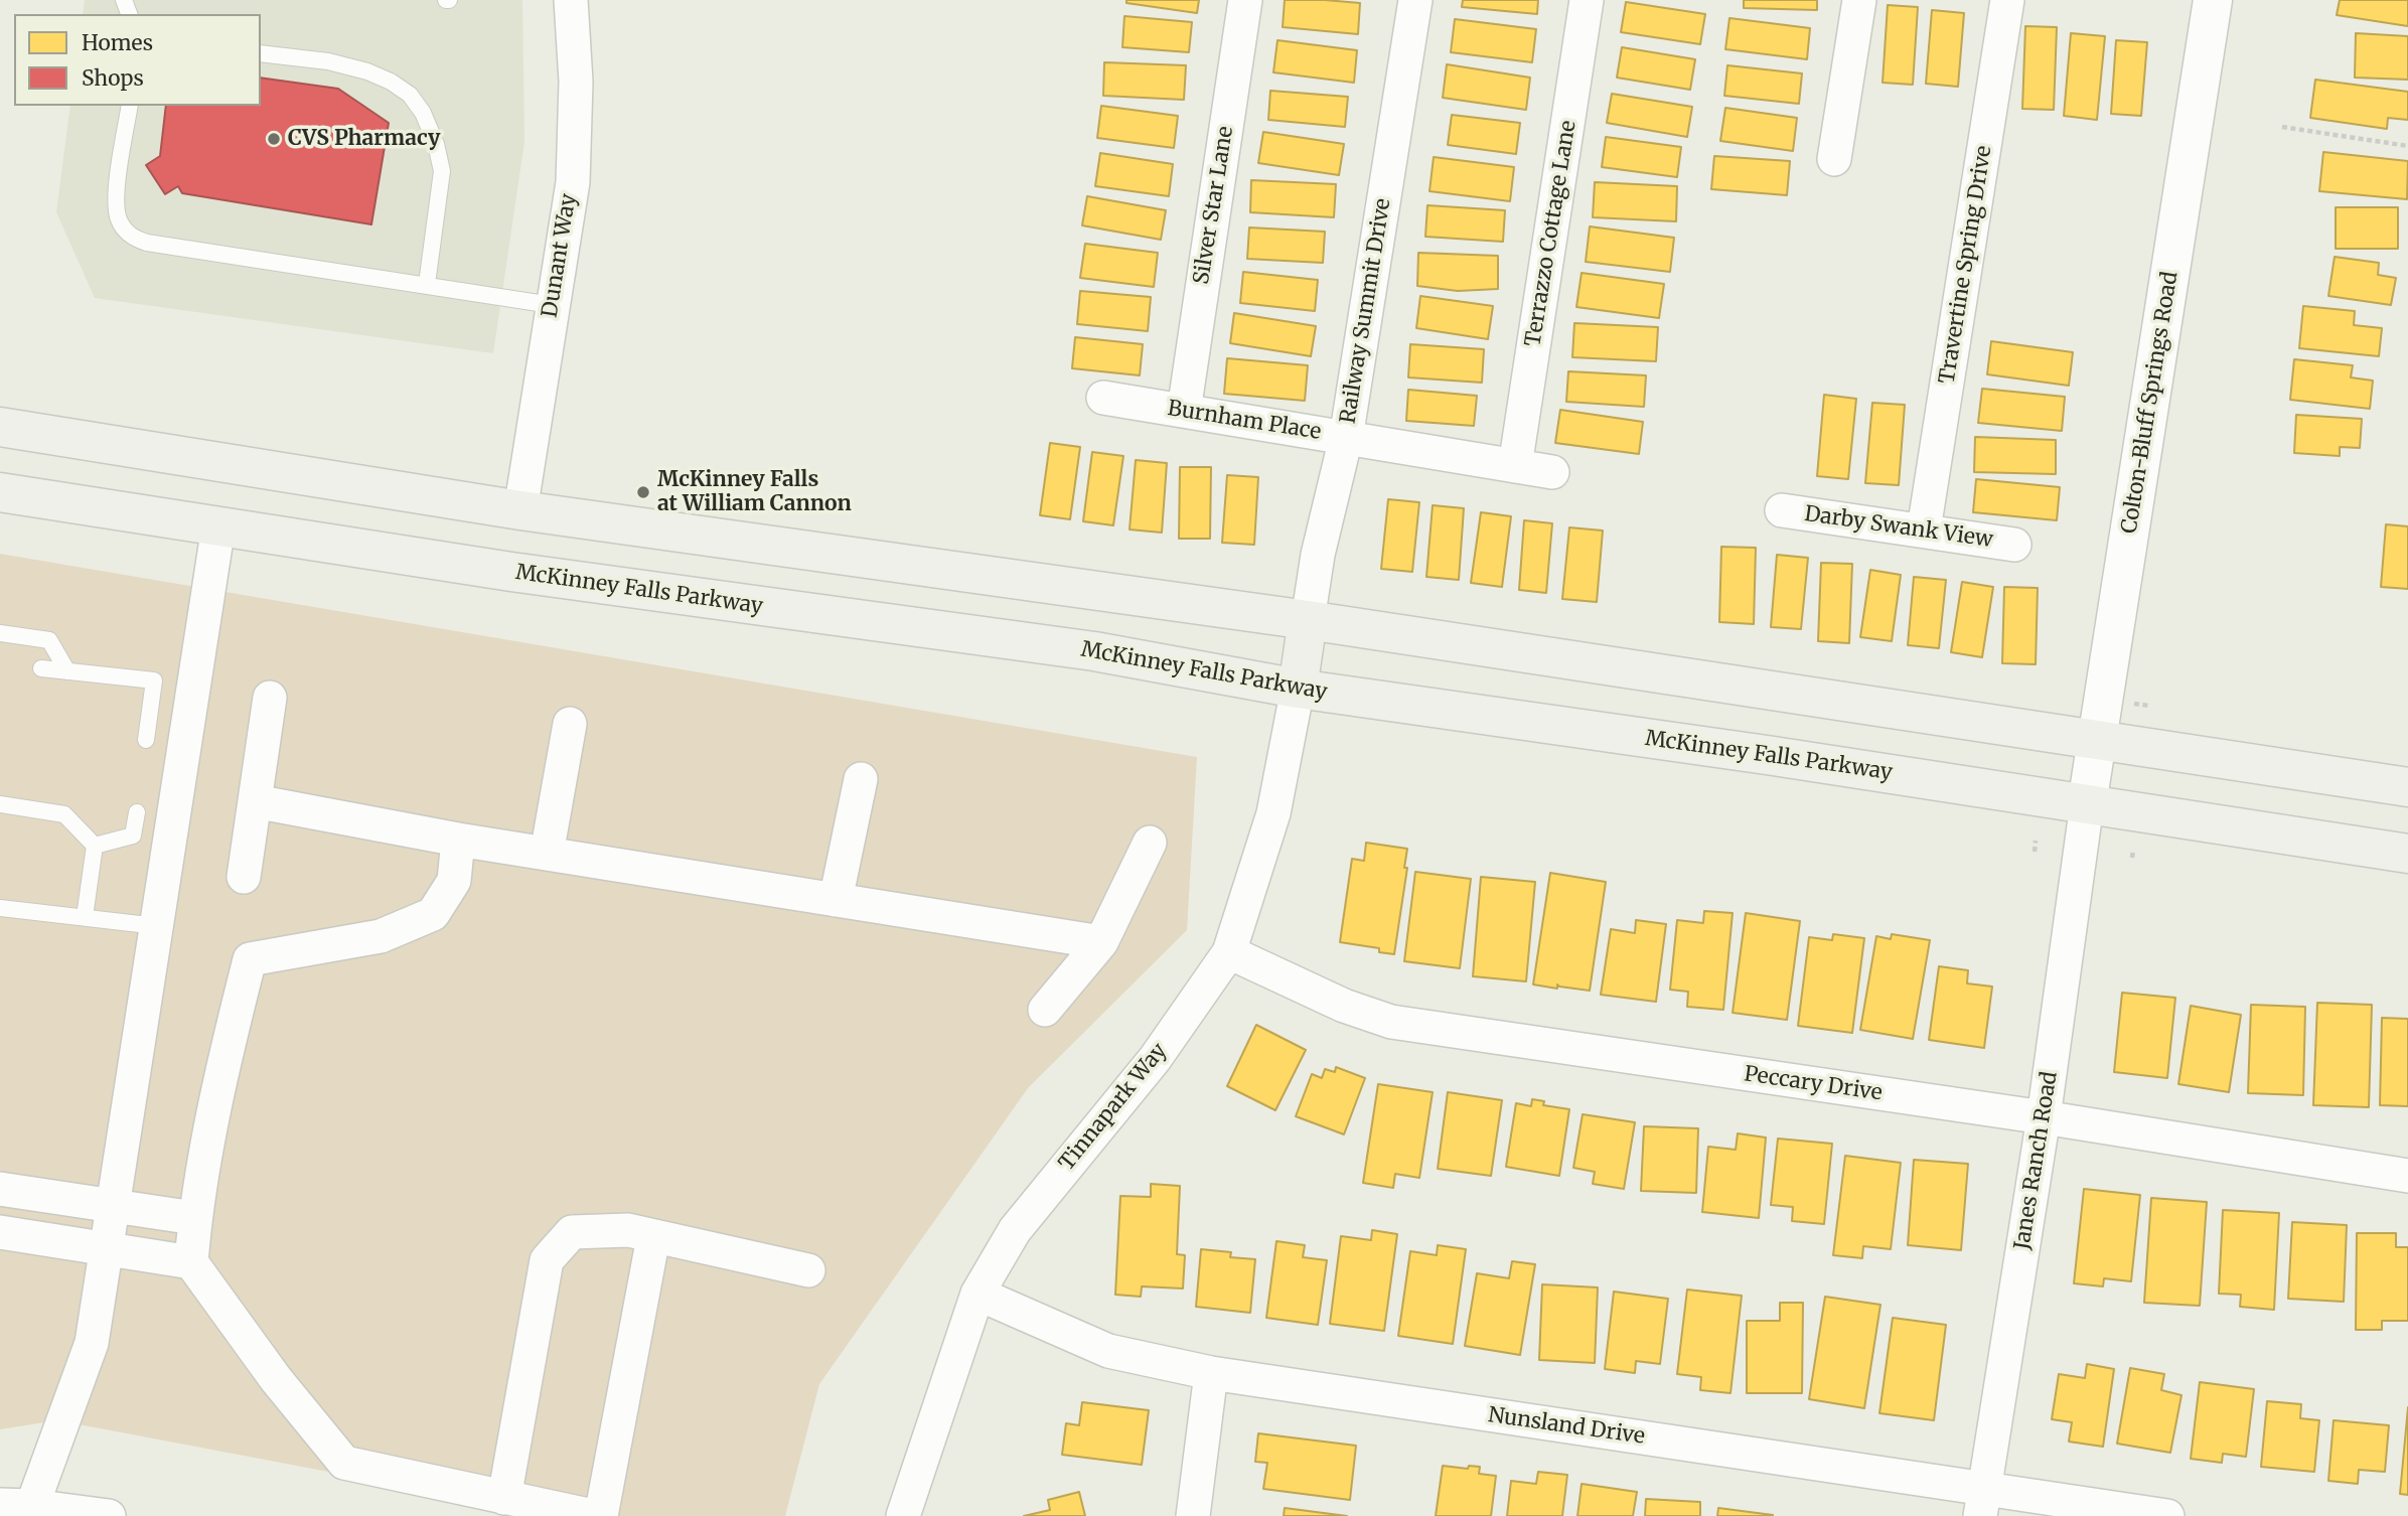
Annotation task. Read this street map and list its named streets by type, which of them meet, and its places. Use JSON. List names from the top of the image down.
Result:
{
  "streets": {
    "main road": ["McKinney Falls Parkway"],
    "street": [
      "Silver Star Lane",
      "Terrazzo Cottage Lane",
      "Dunant Way",
      "Travertine Spring Drive",
      "Railway Summit Drive",
      "Colton-Bluff Springs Road",
      "Burnham Place",
      "Darby Swank View",
      "Peccary Drive",
      "Tinnapark Way",
      "Janes Ranch Road",
      "Nunsland Drive"
    ]
  },
  "crossings": [
    ["Silver Star Lane", "Burnham Place"],
    ["Terrazzo Cottage Lane", "Burnham Place"],
    ["Travertine Spring Drive", "Darby Swank View"],
    ["Railway Summit Drive", "Burnham Place"],
    ["Colton-Bluff Springs Road", "McKinney Falls Parkway"],
    ["Colton-Bluff Springs Road", "Janes Ranch Road"],
    ["McKinney Falls Parkway", "Tinnapark Way"],
    ["McKinney Falls Parkway", "Janes Ranch Road"],
    ["Peccary Drive", "Tinnapark Way"],
    ["Peccary Drive", "Janes Ranch Road"],
    ["Tinnapark Way", "Nunsland Drive"],
    ["Janes Ranch Road", "Nunsland Drive"]
  ],
  "places": ["CVS Pharmacy", "McKinney Falls at William Cannon"],
  "legend": ["Homes", "Shops"]
}
